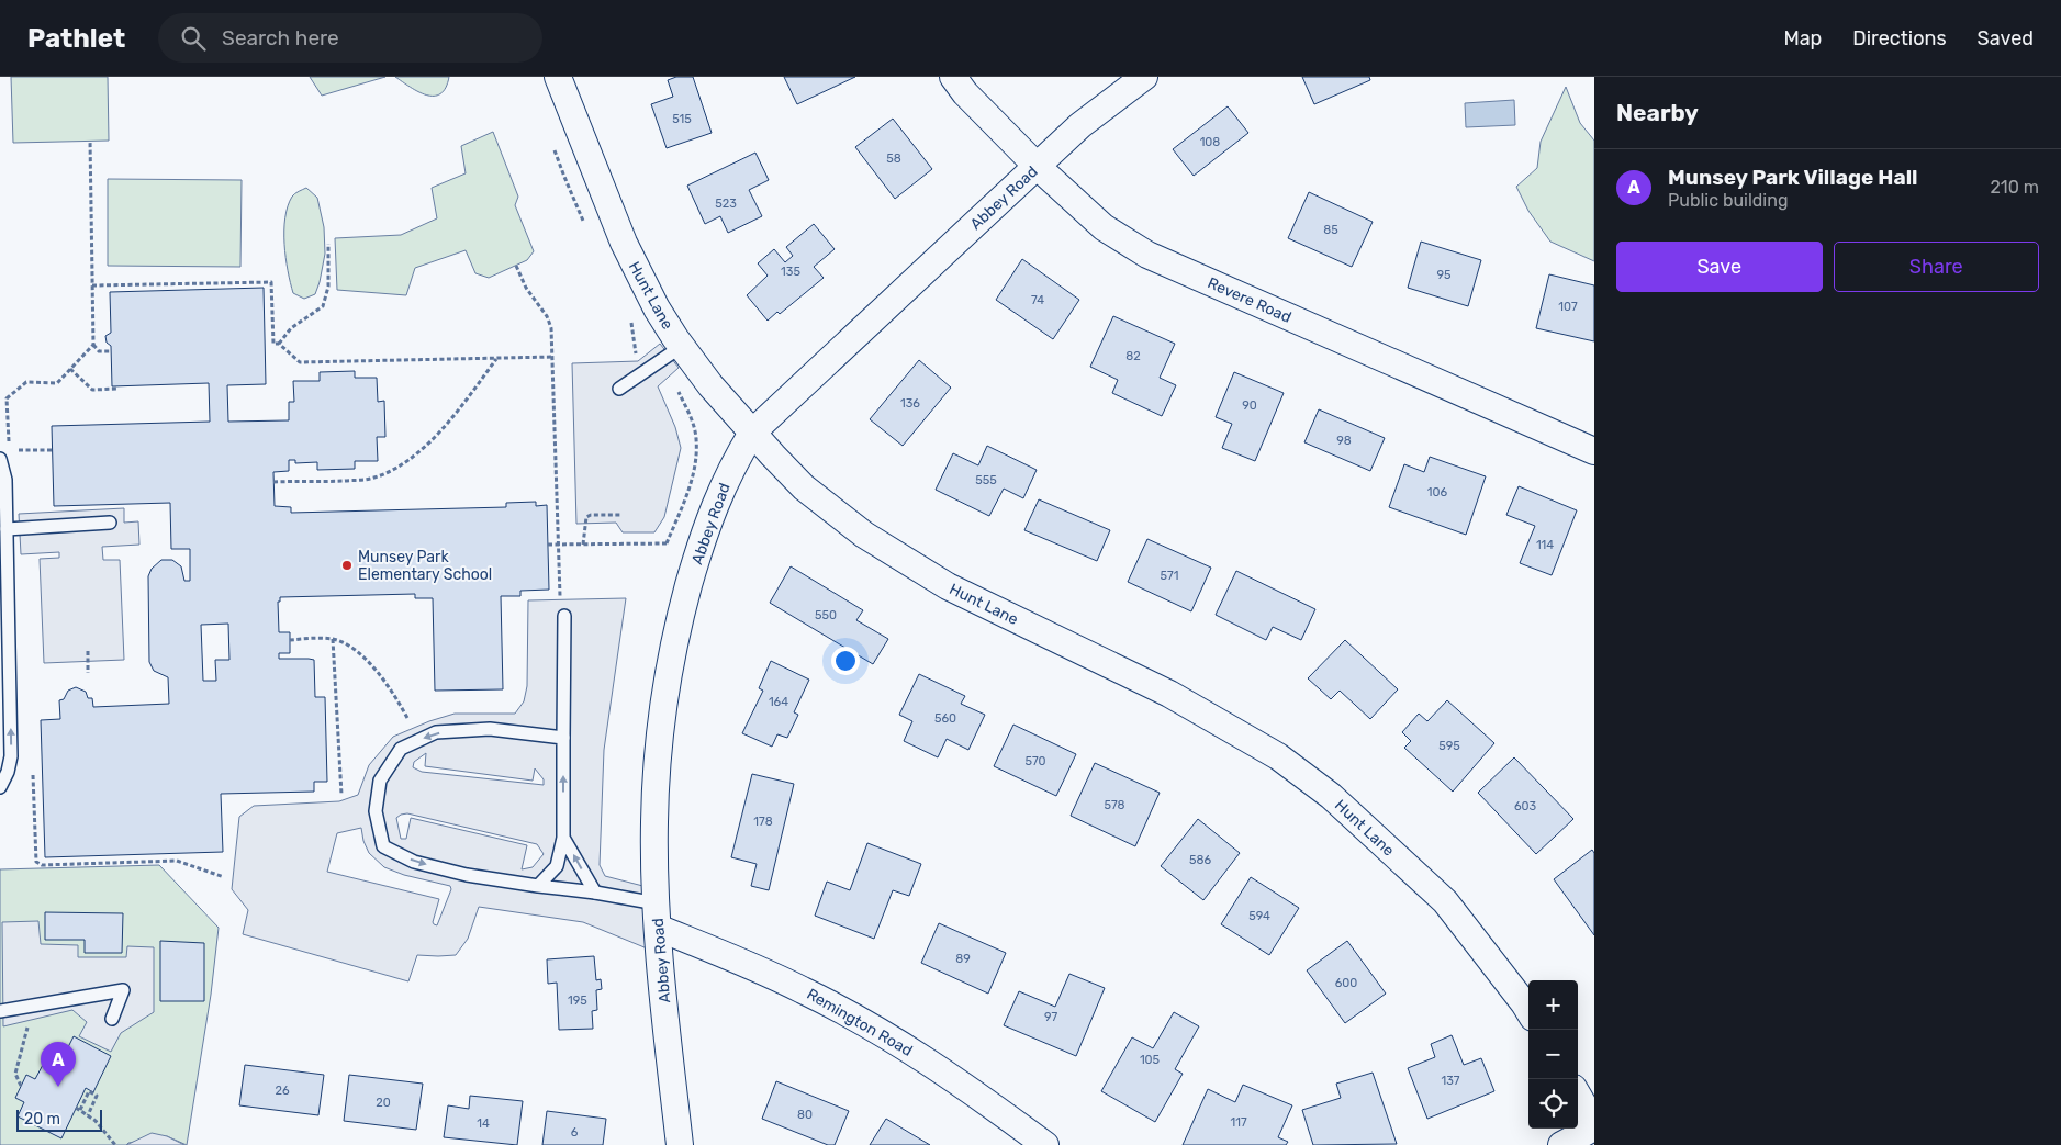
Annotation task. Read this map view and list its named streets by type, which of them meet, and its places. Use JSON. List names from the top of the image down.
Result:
{
  "streets": {
    "street": [
      "Abbey Road",
      "Hunt Lane",
      "Revere Road",
      "Remington Road"
    ]
  },
  "crossings": [
    ["Abbey Road", "Hunt Lane"],
    ["Abbey Road", "Revere Road"],
    ["Abbey Road", "Remington Road"]
  ],
  "places": ["Munsey Park Elementary School"],
  "house_numbers": [
    "515",
    "108",
    "58",
    "523",
    "85",
    "135",
    "95",
    "74",
    "107",
    "82",
    "136",
    "90",
    "98",
    "555",
    "106",
    "114",
    "571",
    "550",
    "164",
    "560",
    "595",
    "570",
    "578",
    "603",
    "178",
    "586",
    "594",
    "89",
    "600",
    "195",
    "97",
    "105",
    "137",
    "26",
    "20",
    "80",
    "117",
    "14",
    "6"
  ],
  "scale_bar": "20 m",
  "page": {
    "header": "Pathlet",
    "search": "Search here",
    "nav": ["Map", "Directions", "Saved"],
    "heading": "Nearby",
    "list": [
      {
        "mark": "A",
        "name": "Munsey Park Village Hall",
        "note": "Public building",
        "value": "210 m"
      }
    ],
    "buttons": ["Save", "Share"],
    "map_buttons": ["+", "−"],
    "pins": "A",
    "scale": "20 m"
  }
}
